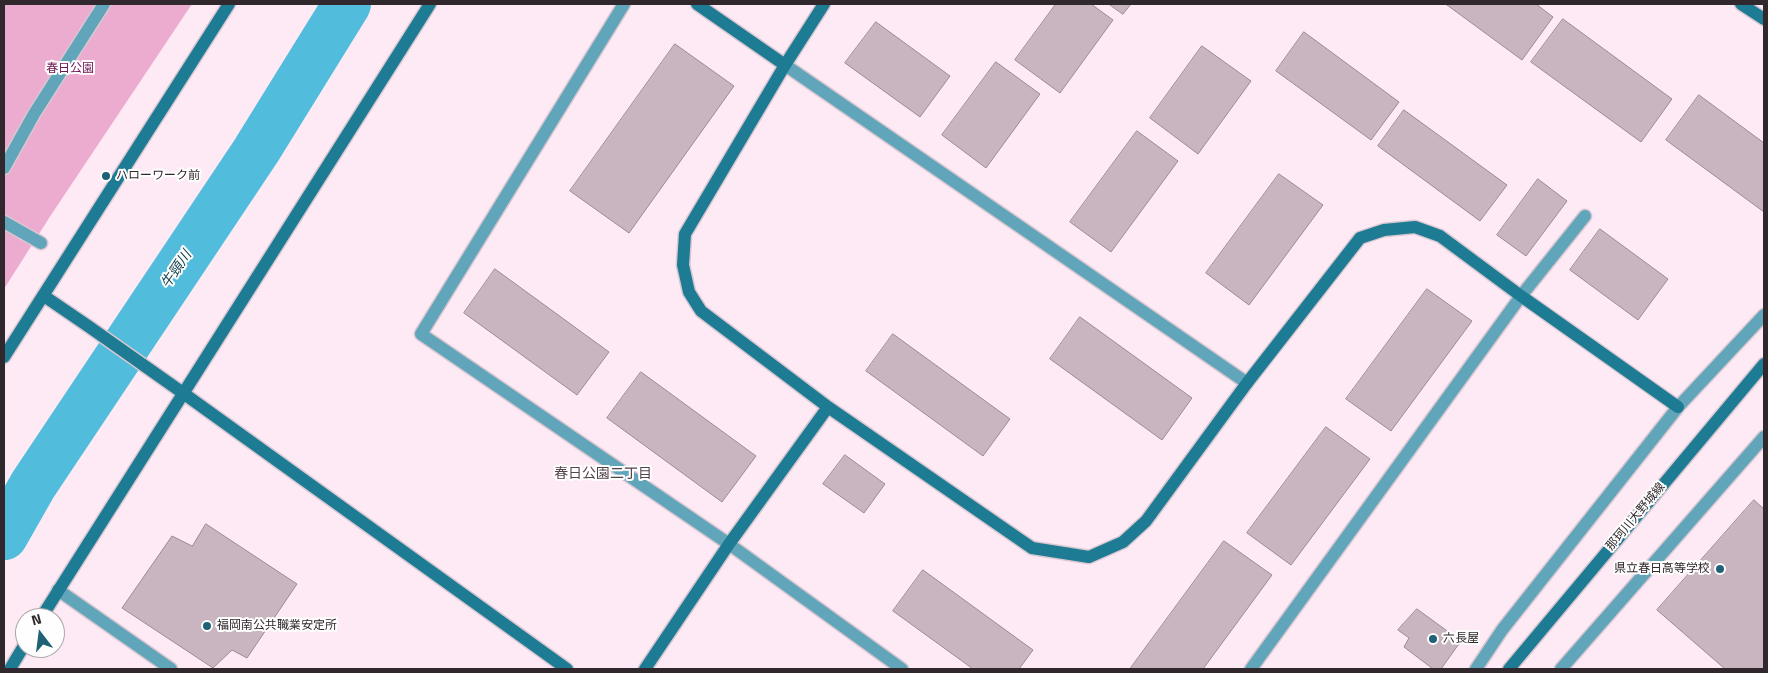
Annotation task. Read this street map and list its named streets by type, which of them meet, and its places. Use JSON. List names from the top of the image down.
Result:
{
  "streets": {
    "street": ["那珂川大野城線"]
  },
  "districts": ["春日公園二丁目"],
  "water": ["牛頸川"],
  "parks": ["春日公園"],
  "places": [
    "ハローワーク前",
    "県立春日高等学校",
    "福岡南公共職業安定所",
    "六長屋"
  ],
  "north": "top"
}
